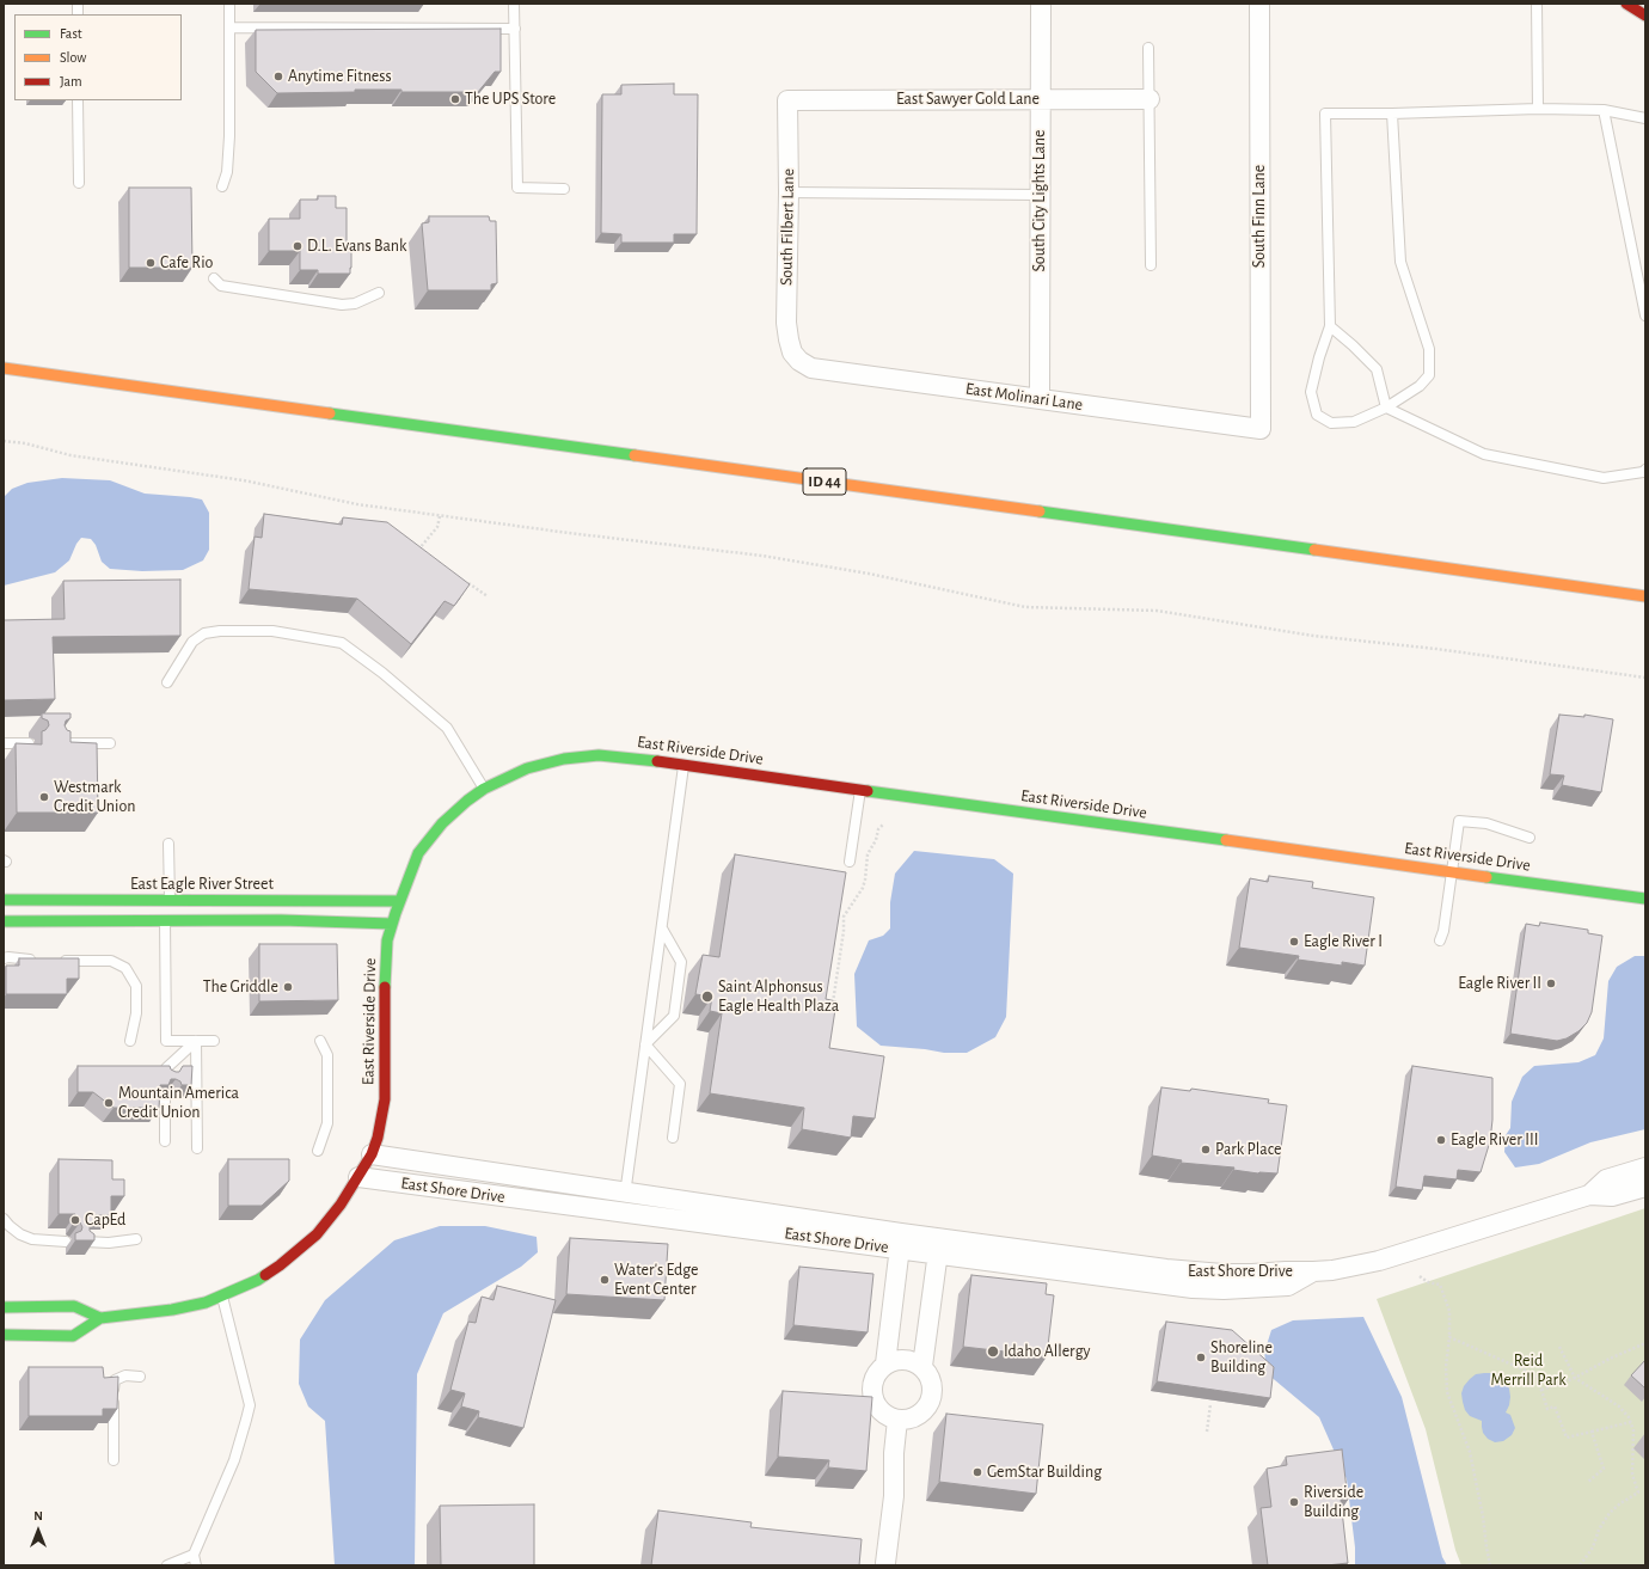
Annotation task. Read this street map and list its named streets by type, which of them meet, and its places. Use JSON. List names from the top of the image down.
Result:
{
  "streets": {
    "main road": ["ID 44", "East Riverside Drive", "East Eagle River Street"],
    "street": [
      "East Sawyer Gold Lane",
      "South City Lights Lane",
      "South Finn Lane",
      "South Filbert Lane",
      "East Molinari Lane",
      "East Shore Drive"
    ]
  },
  "crossings": [
    ["East Sawyer Gold Lane", "South City Lights Lane"],
    ["East Sawyer Gold Lane", "South Filbert Lane"],
    ["South City Lights Lane", "East Molinari Lane"],
    ["South Finn Lane", "East Molinari Lane"],
    ["South Filbert Lane", "East Molinari Lane"],
    ["East Riverside Drive", "East Eagle River Street"],
    ["East Riverside Drive", "East Shore Drive"]
  ],
  "parks": ["Reid Merrill Park"],
  "places": [
    "Anytime Fitness",
    "The UPS Store",
    "D.L. Evans Bank",
    "Cafe Rio",
    "Westmark Credit Union",
    "Eagle River I",
    "Eagle River II",
    "The Griddle",
    "Saint Alphonsus Eagle Health Plaza",
    "Mountain America Credit Union",
    "Eagle River III",
    "Park Place",
    "CapEd",
    "Water's Edge Event Center",
    "Idaho Allergy",
    "Shoreline Building",
    "GemStar Building",
    "Riverside Building"
  ],
  "legend": ["Fast", "Slow", "Jam"],
  "north": "top"
}
